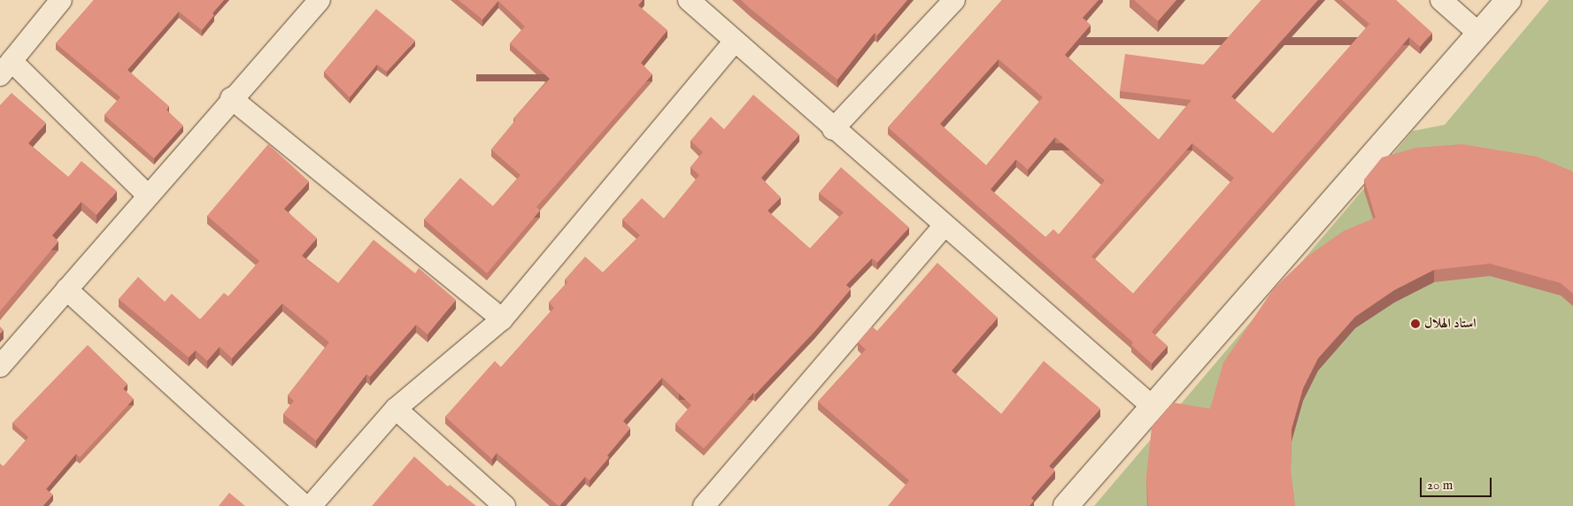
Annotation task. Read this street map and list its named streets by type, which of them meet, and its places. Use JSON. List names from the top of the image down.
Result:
{
  "places": ["استاد الهلال"],
  "scale_bar": "20 m"
}
